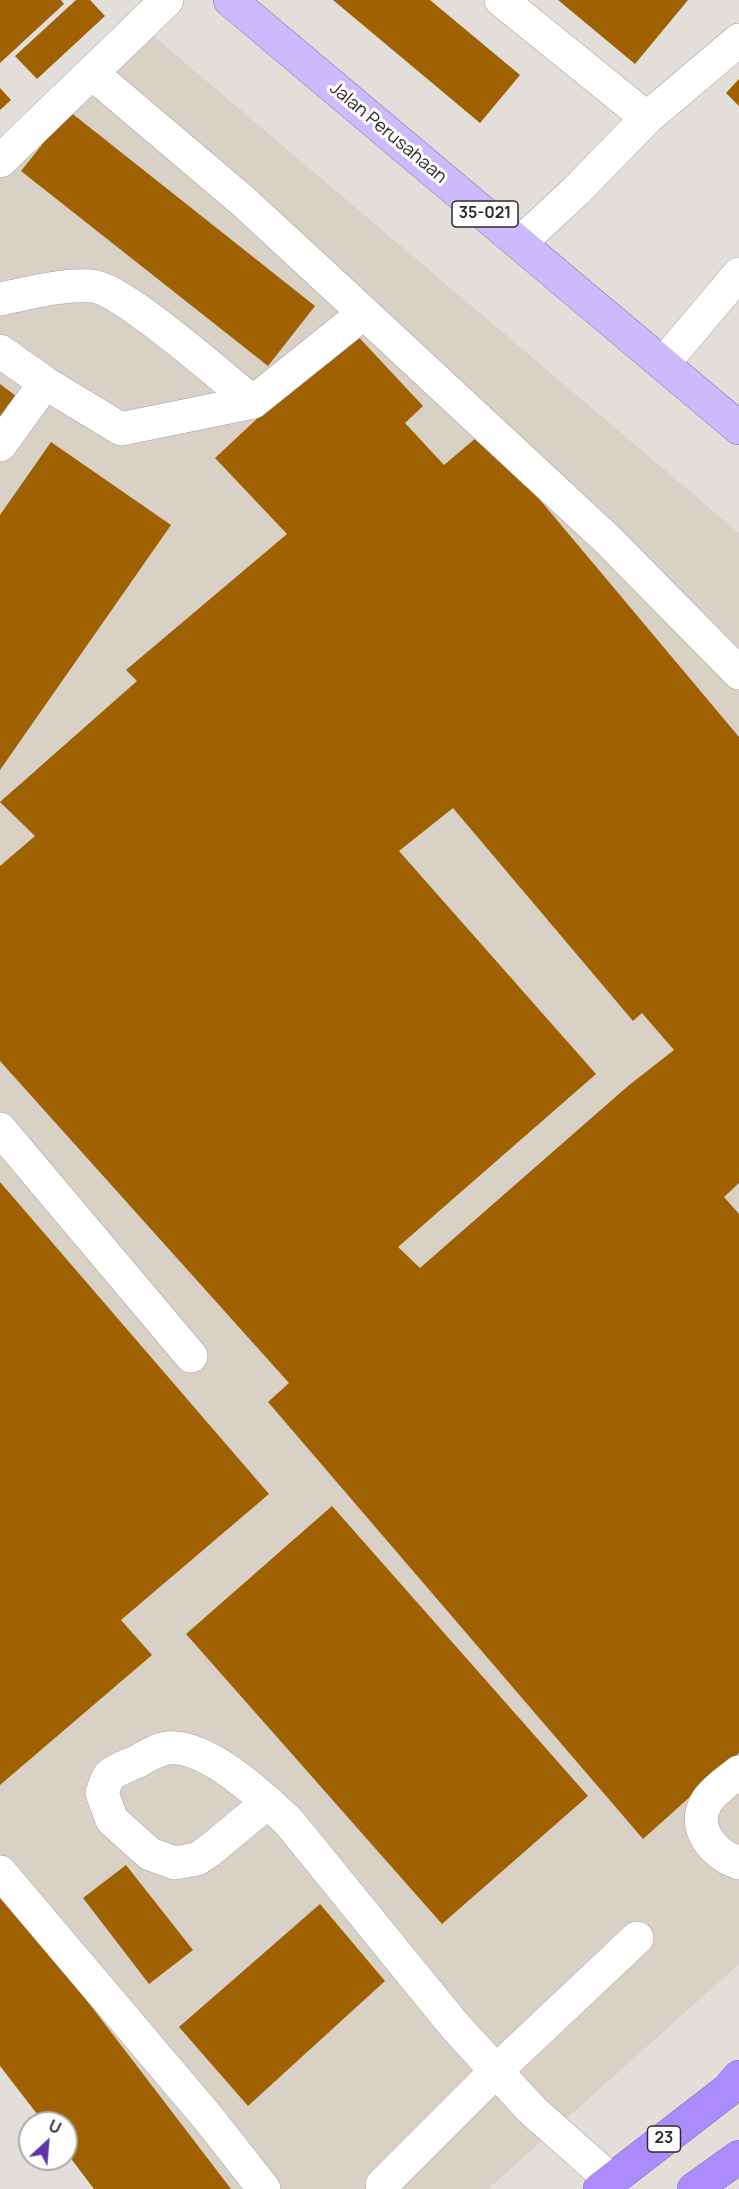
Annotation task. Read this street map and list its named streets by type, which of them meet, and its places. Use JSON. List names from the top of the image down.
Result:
{
  "streets": {
    "highway": ["23"],
    "main road": ["Jalan Perusahaan", "35-021"]
  },
  "north": "top right"
}
